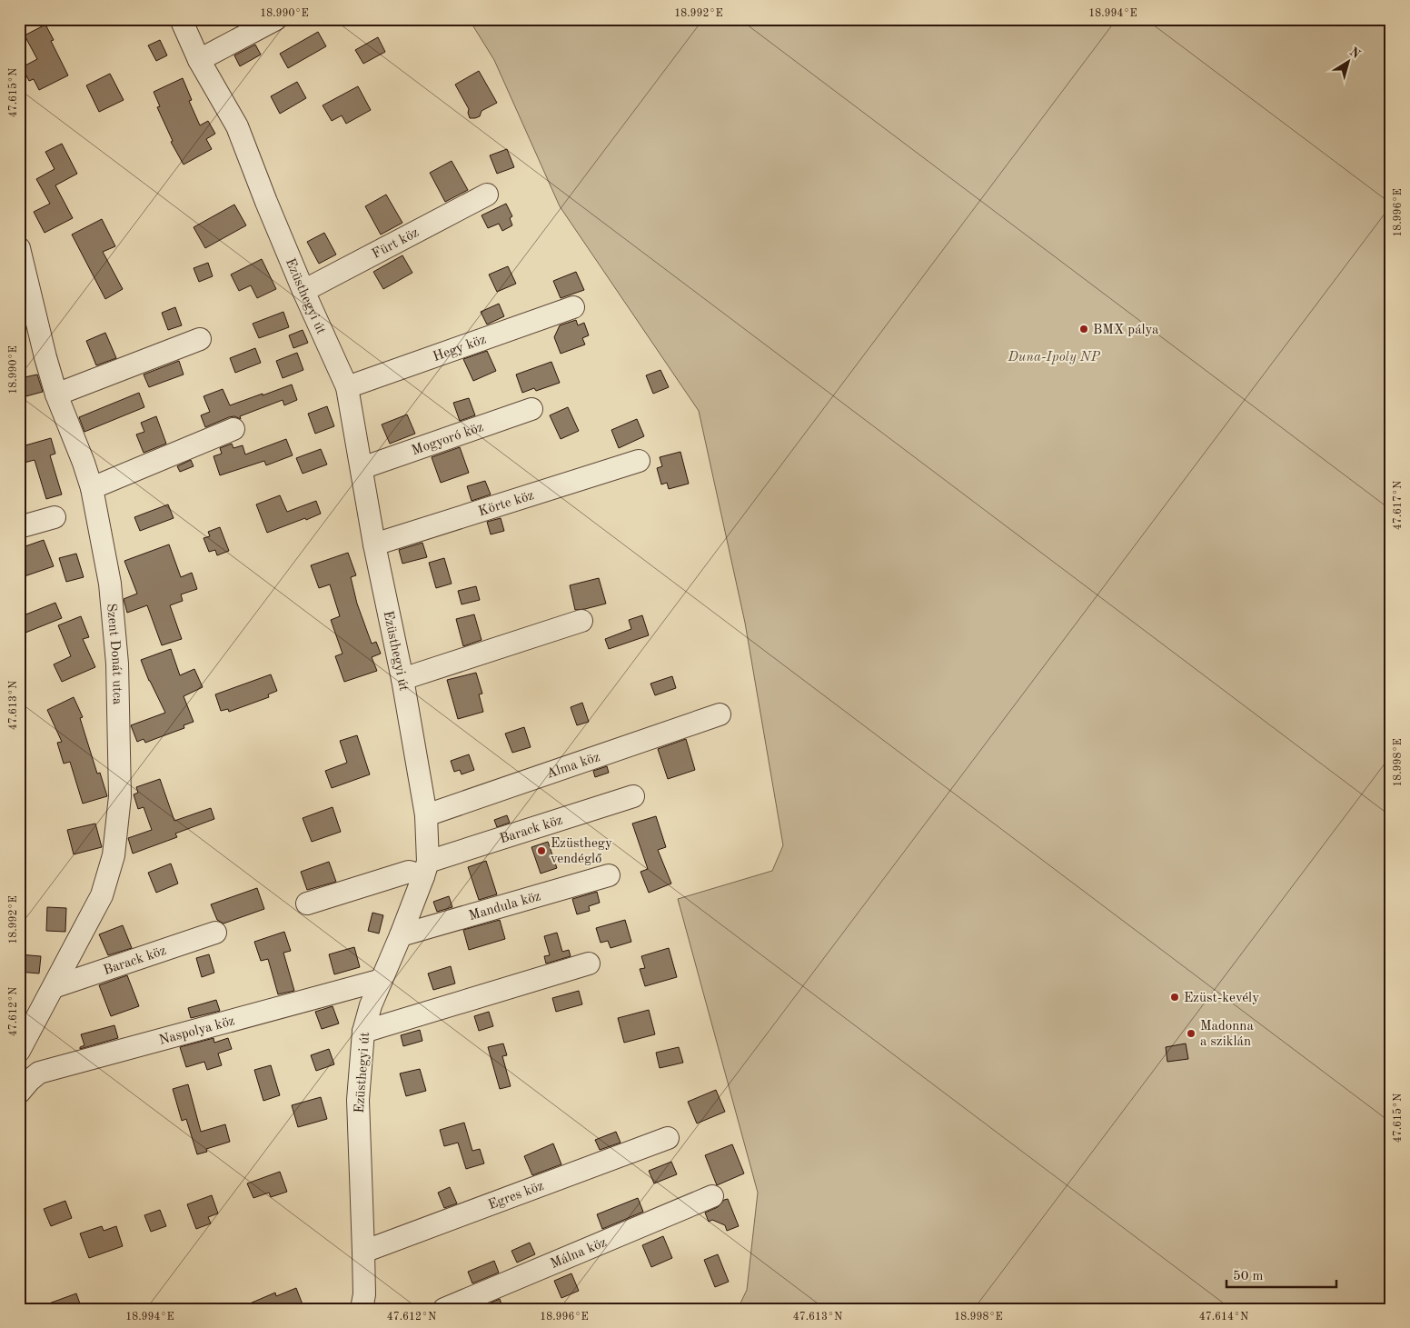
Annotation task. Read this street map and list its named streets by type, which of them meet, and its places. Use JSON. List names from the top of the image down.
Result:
{
  "streets": {
    "street": [
      "Fürt köz",
      "Ezüsthegyi út",
      "Hegy köz",
      "Mogyoró köz",
      "Körte köz",
      "Szent Donát utca",
      "Alma köz",
      "Barack köz",
      "Mandula köz",
      "Naspolya köz",
      "Egres köz",
      "Málna köz"
    ]
  },
  "crossings": [
    ["Fürt köz", "Ezüsthegyi út"],
    ["Ezüsthegyi út", "Hegy köz"],
    ["Ezüsthegyi út", "Mogyoró köz"],
    ["Ezüsthegyi út", "Körte köz"],
    ["Ezüsthegyi út", "Alma köz"],
    ["Ezüsthegyi út", "Barack köz"],
    ["Ezüsthegyi út", "Mandula köz"],
    ["Ezüsthegyi út", "Naspolya köz"],
    ["Ezüsthegyi út", "Egres köz"],
    ["Szent Donát utca", "Barack köz"]
  ],
  "parks": ["Duna-Ipoly NP"],
  "places": [
    "BMX pálya",
    "Ezüsthegy vendéglő",
    "Ezüst-kevély",
    "Madonna a sziklán"
  ],
  "scale_bar": "50 m",
  "north": "top right",
  "coordinates": [
    "18.990°E",
    "18.992°E",
    "18.994°E",
    "47.615°N",
    "18.996°E",
    "47.617°N",
    "47.613°N",
    "18.998°E",
    "47.612°N",
    "47.614°N"
  ]
}
